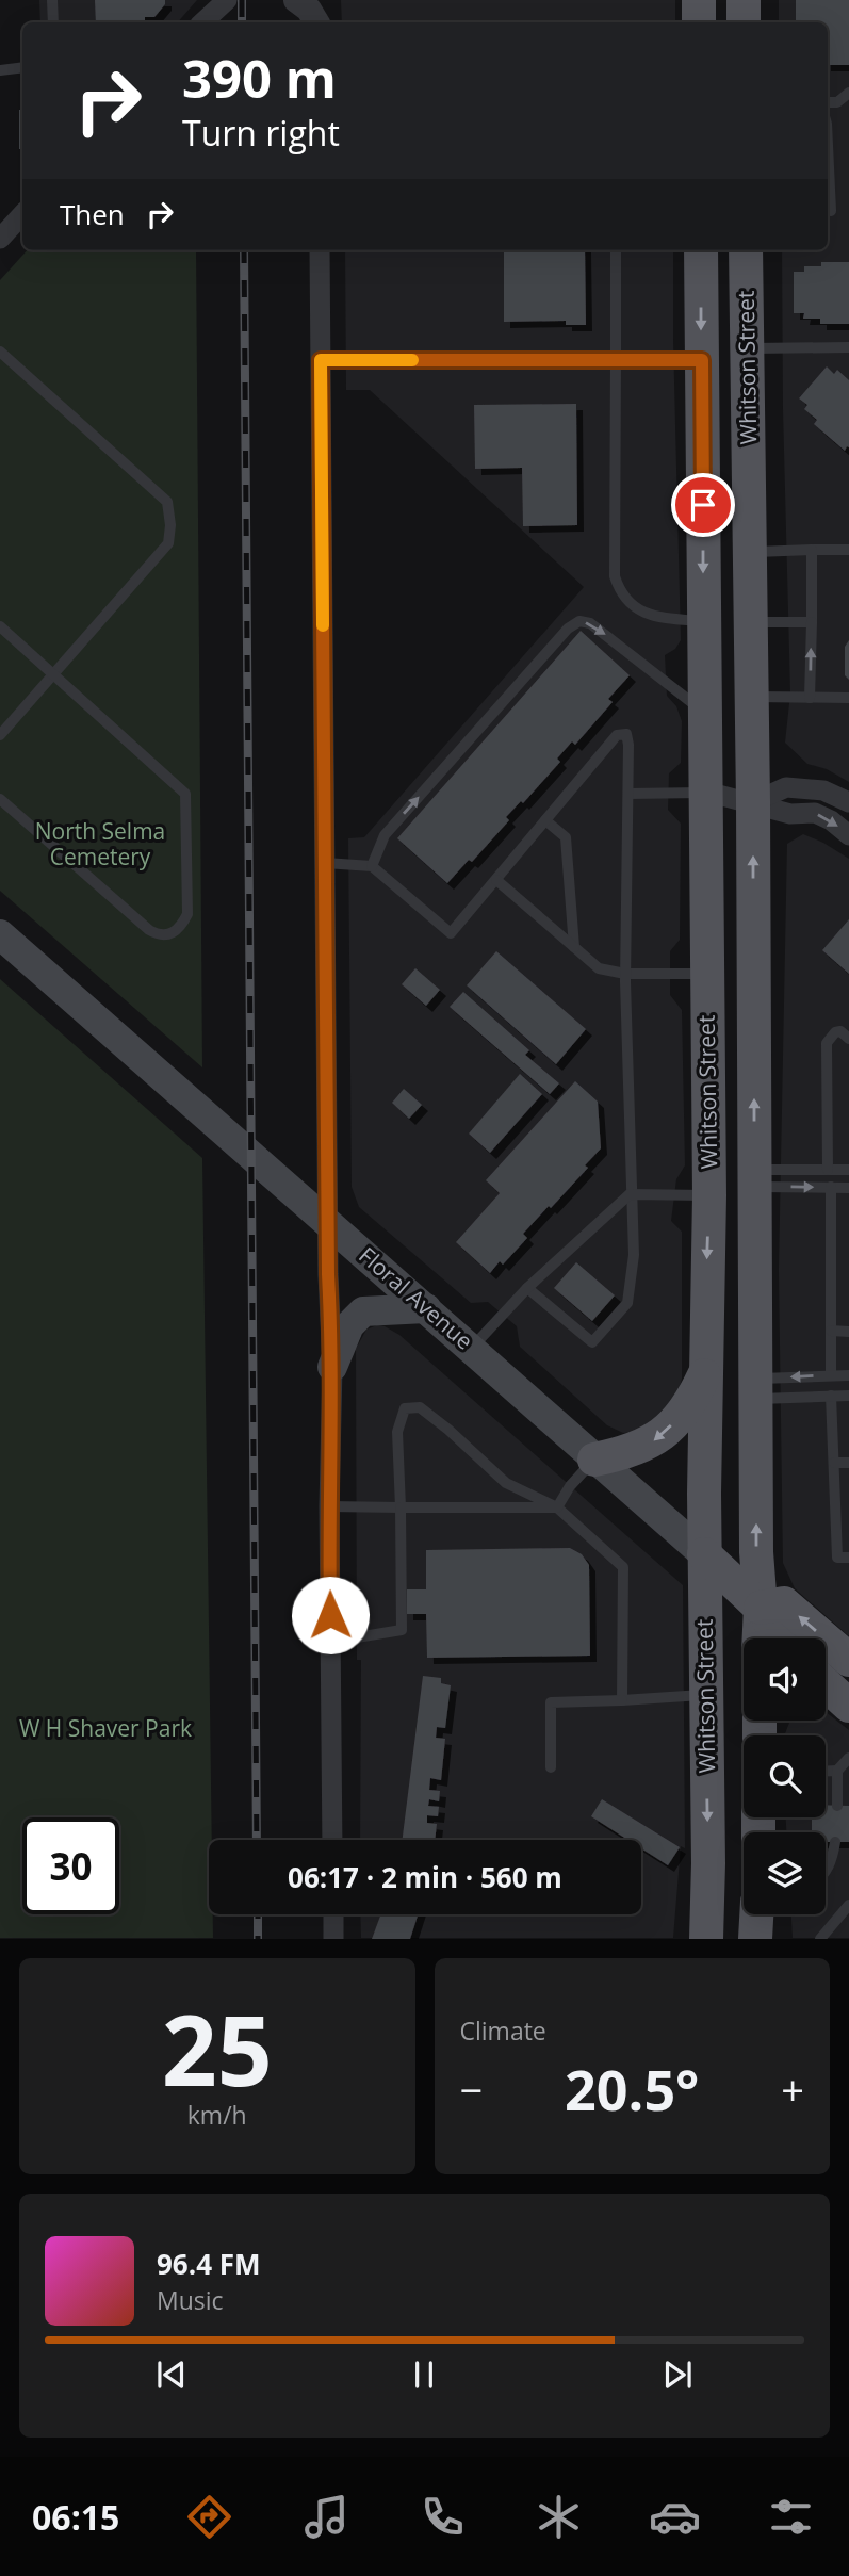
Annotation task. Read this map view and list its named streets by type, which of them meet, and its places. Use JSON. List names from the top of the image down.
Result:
{
  "streets": {
    "main road": ["Whitson Street", "Floral Avenue"]
  },
  "crossings": [
    ["Whitson Street", "Floral Avenue"]
  ],
  "parks": ["North Selma Cemetery", "W H Shaver Park"],
  "page": {
    "turn": ["390 m", "Turn right"],
    "then": "Then",
    "limit": "30",
    "trip": "06:17 · 2 min · 560 m",
    "tile": [
      ["25", "km/h"],
      "Climate"
    ],
    "heat": ["−", "20.5°", "+"],
    "song": ["96.4 FM", "Music"],
    "tabs": "06:15"
  }
}
